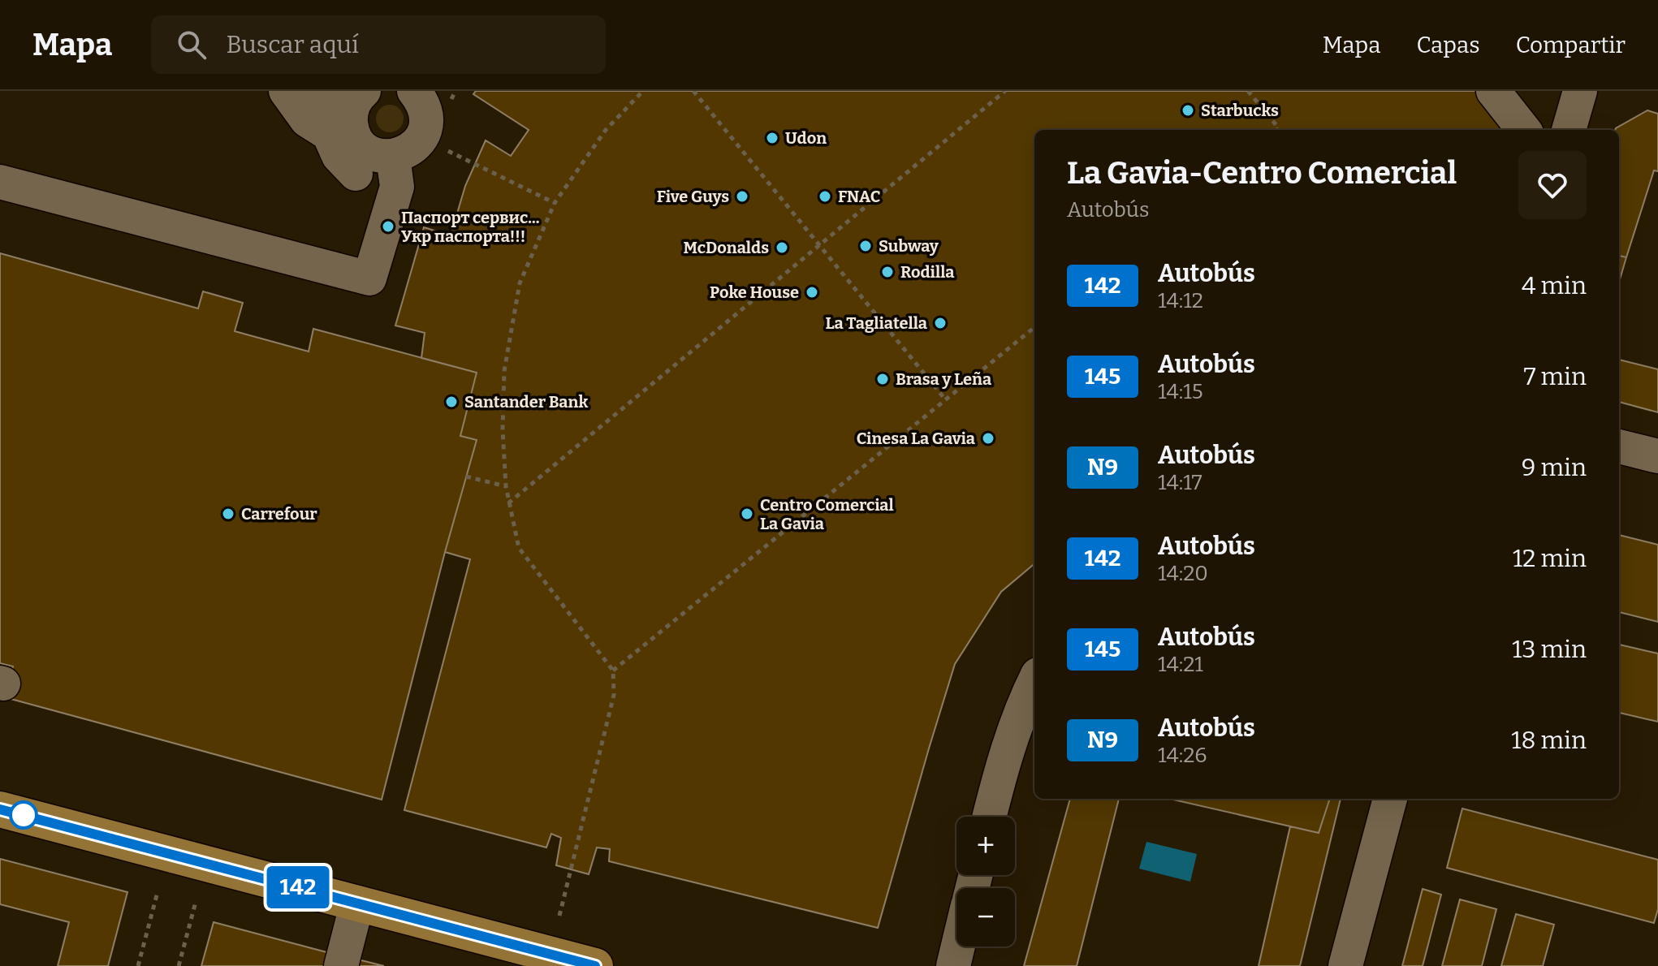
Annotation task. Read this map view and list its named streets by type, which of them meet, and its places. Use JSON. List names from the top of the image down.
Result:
{
  "places": [
    "Starbucks",
    "Udon",
    "Five Guys",
    "FNAC",
    "Паспорт сервис... Укр паспорта!!!",
    "Subway",
    "McDonalds",
    "Rodilla",
    "Poke House",
    "La Tagliatella",
    "Brasa y Leña",
    "Santander Bank",
    "Cinesa La Gavia",
    "Carrefour",
    "Centro Comercial La Gavia"
  ],
  "lines": ["bus line 142"],
  "page": {
    "header": "Mapa",
    "search": "Buscar aquí",
    "nav": ["Mapa", "Capas", "Compartir"],
    "on_map": "142",
    "heading": ["La Gavia-Centro Comercial", "Autobús"],
    "list": [
      {
        "mark": "142",
        "name": "Autobús",
        "note": "14:12",
        "value": "4 min"
      },
      {
        "mark": "145",
        "name": "Autobús",
        "note": "14:15",
        "value": "7 min"
      },
      {
        "mark": "N9",
        "name": "Autobús",
        "note": "14:17",
        "value": "9 min"
      },
      {
        "mark": "142",
        "name": "Autobús",
        "note": "14:20",
        "value": "12 min"
      },
      {
        "mark": "145",
        "name": "Autobús",
        "note": "14:21",
        "value": "13 min"
      },
      {
        "mark": "N9",
        "name": "Autobús",
        "note": "14:26",
        "value": "18 min"
      }
    ],
    "map_buttons": ["+", "−"]
  }
}
